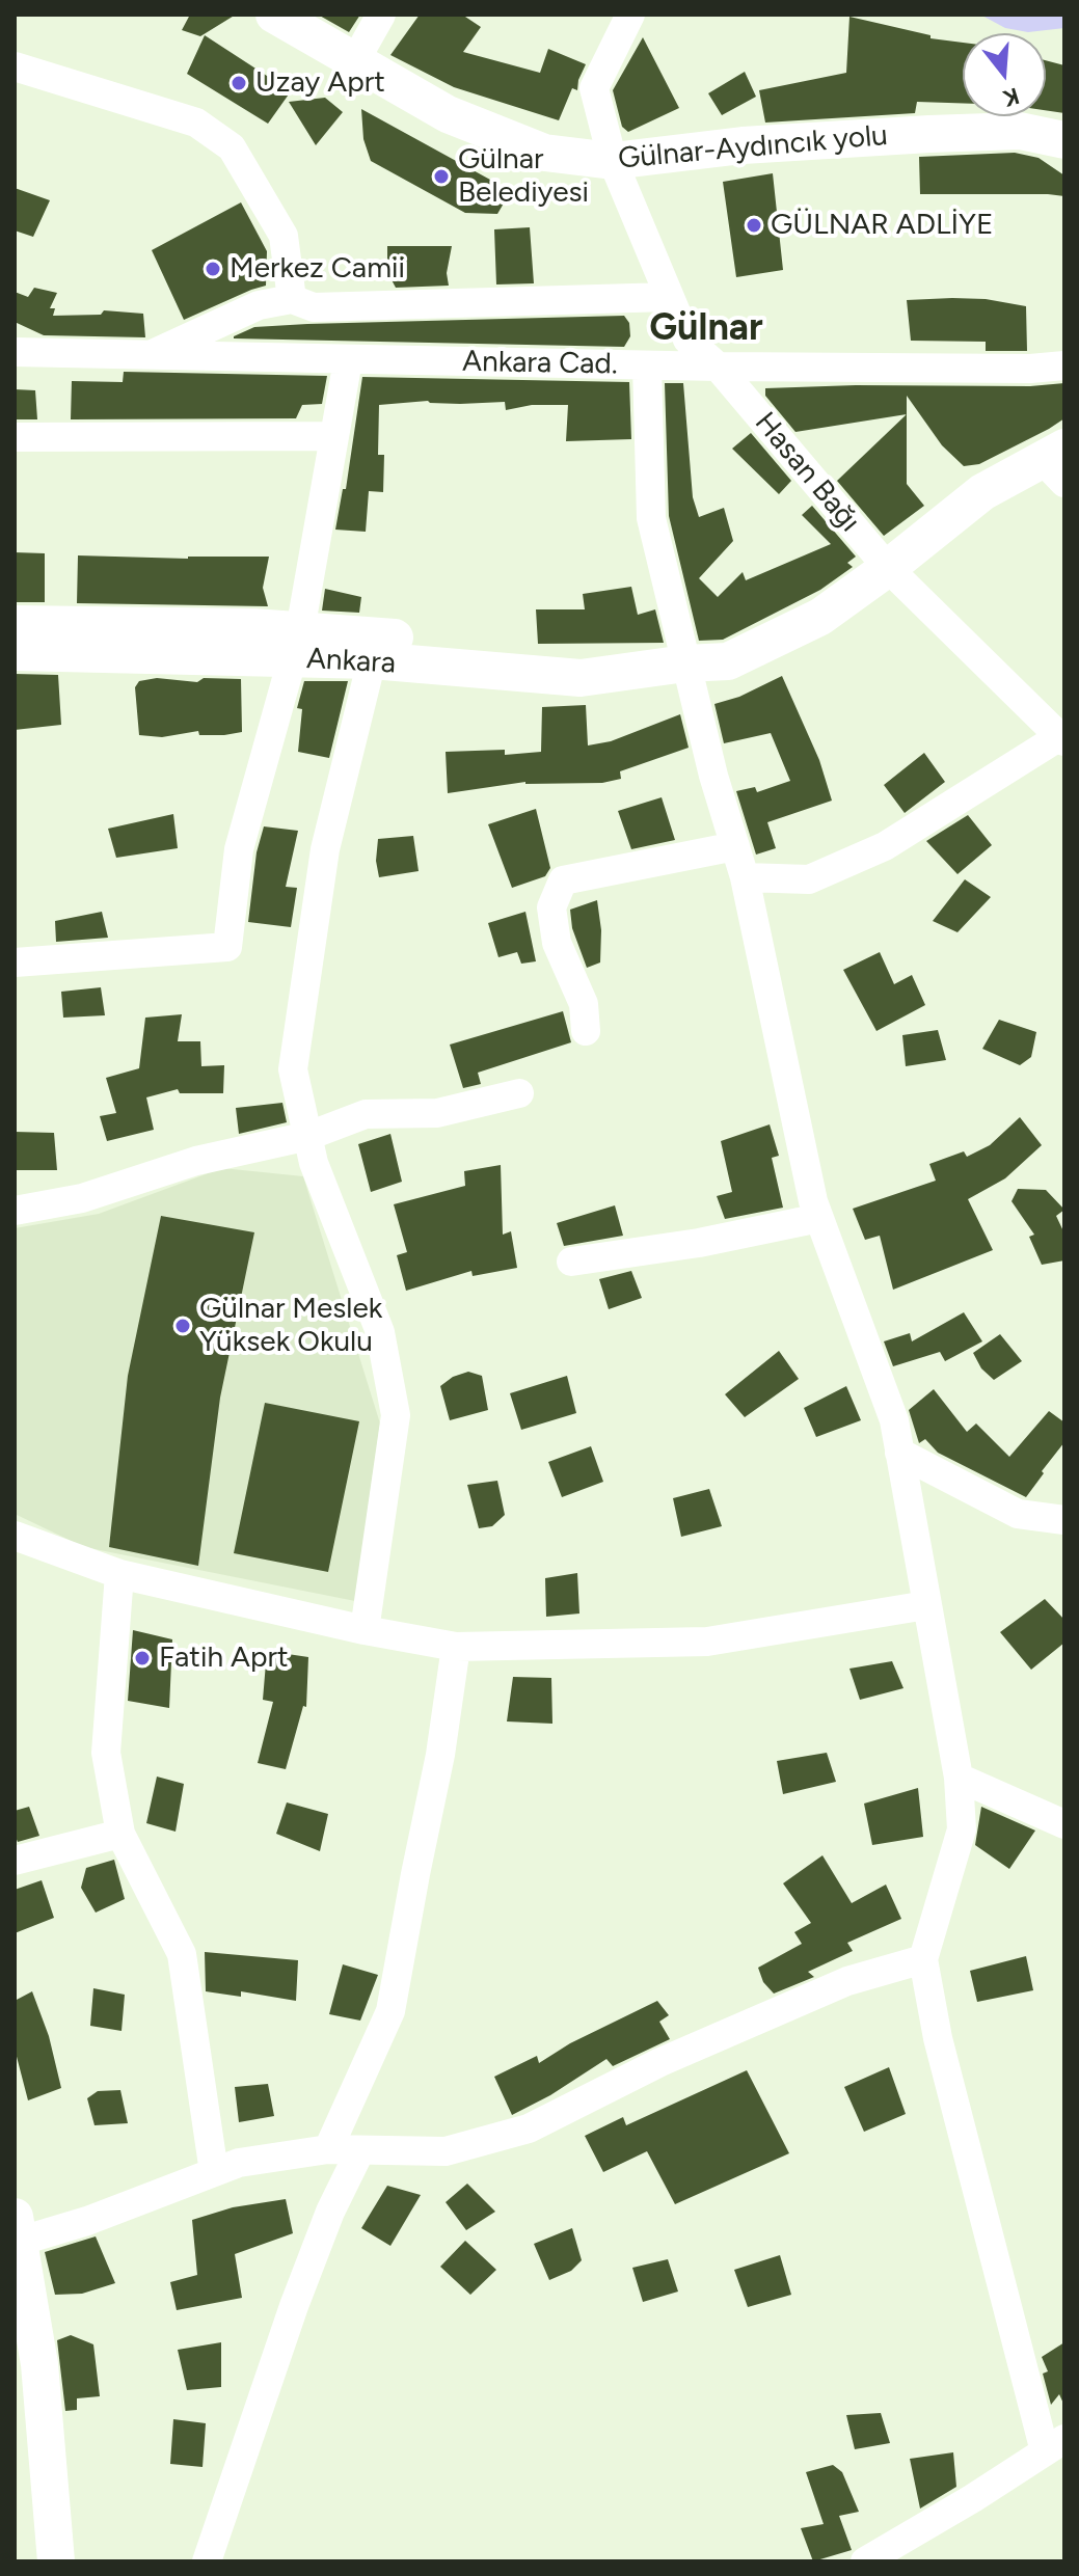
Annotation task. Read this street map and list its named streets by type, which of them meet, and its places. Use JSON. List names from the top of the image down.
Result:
{
  "streets": {
    "main road": ["Gülnar-Aydıncık yolu", "Ankara"],
    "street": ["Ankara Cad.", "Hasan Bağı"]
  },
  "crossings": [
    ["Gülnar-Aydıncık yolu", "Hasan Bağı"],
    ["Ankara Cad.", "Hasan Bağı"],
    ["Hasan Bağı", "Ankara"]
  ],
  "districts": ["Gülnar"],
  "places": [
    "Uzay Aprt",
    "Gülnar Belediyesi",
    "GÜLNAR ADLİYE",
    "Merkez Camii",
    "Gülnar Meslek Yüksek Okulu",
    "Fatih Aprt"
  ],
  "north": "bottom"
}
